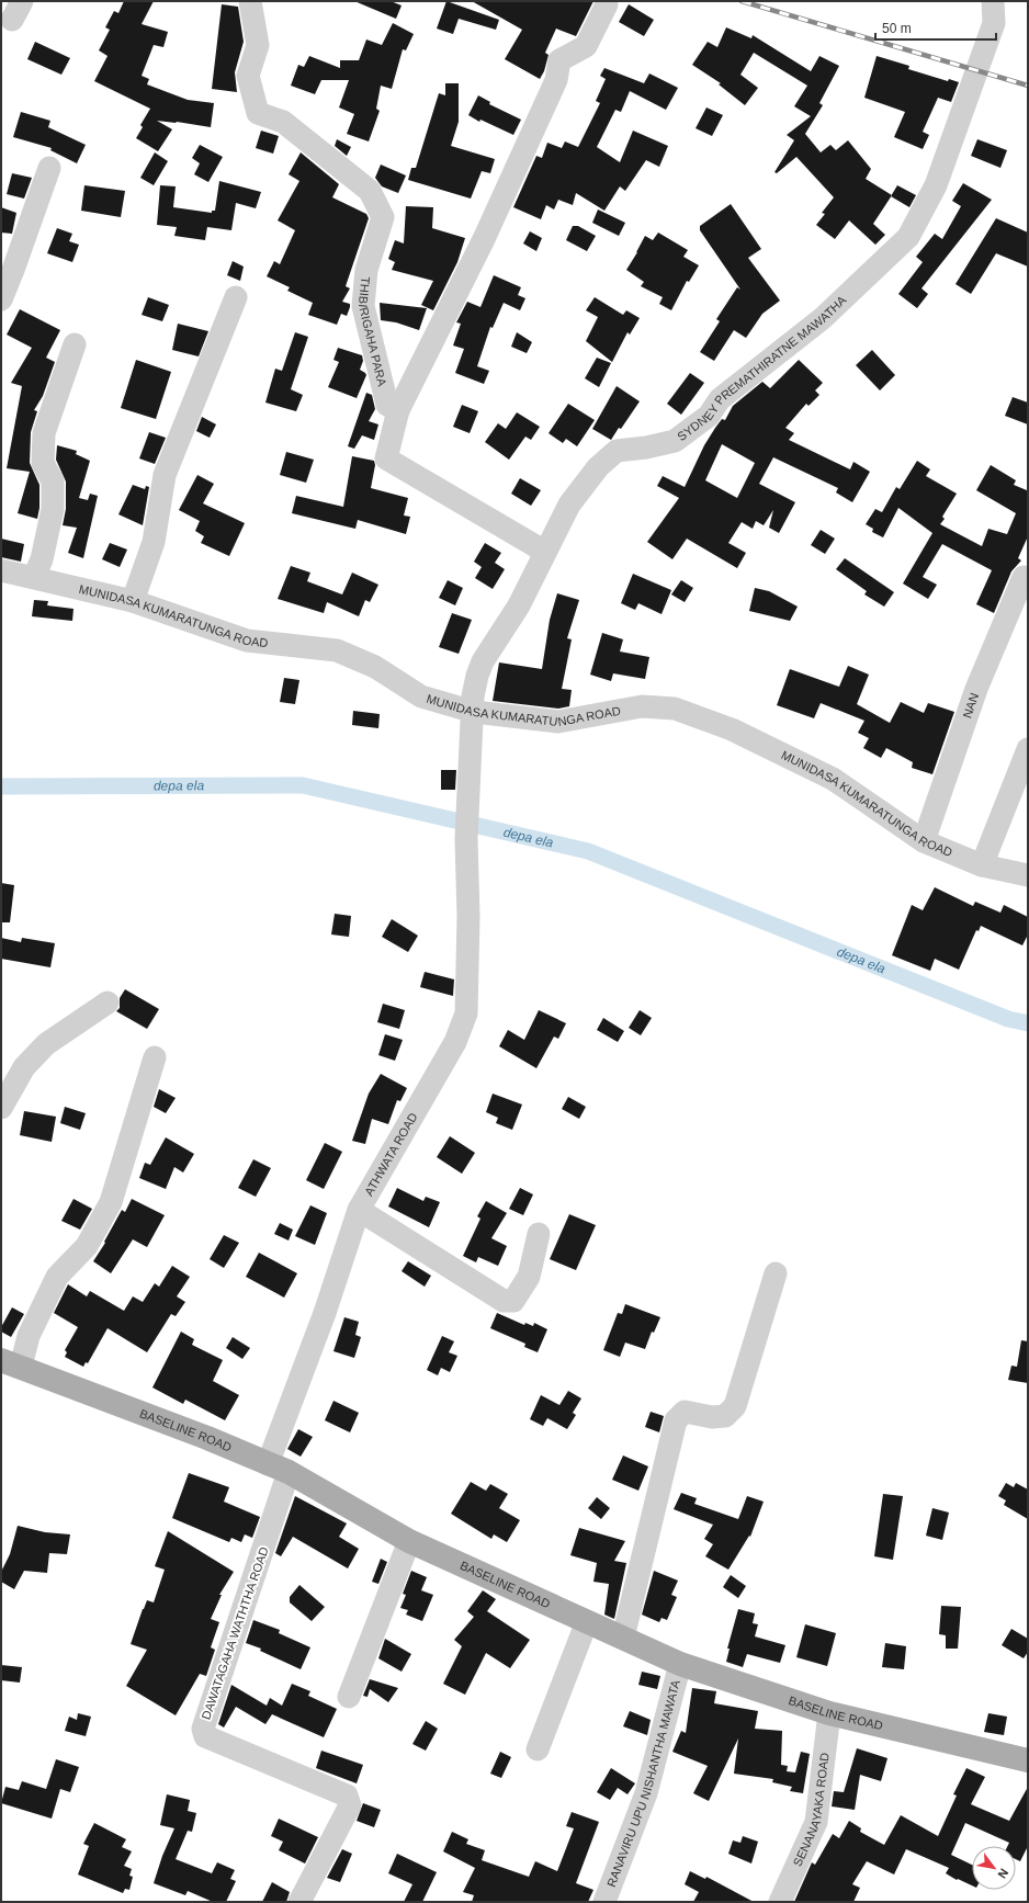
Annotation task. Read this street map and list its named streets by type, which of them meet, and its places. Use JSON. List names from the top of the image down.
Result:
{
  "streets": {
    "main road": ["BASELINE ROAD"],
    "street": [
      "THIBIRIGAHA PARA",
      "SYDNEY PREMATHIRATNE MAWATHA",
      "MUNIDASA KUMARATUNGA ROAD",
      "NAN",
      "ATHWATA ROAD",
      "DAWATAGAHA WATHTHA ROAD",
      "RANAVIRU UPU NISHANTHA MAWATA",
      "SENANAYAKA ROAD"
    ]
  },
  "crossings": [
    ["SYDNEY PREMATHIRATNE MAWATHA", "MUNIDASA KUMARATUNGA ROAD"],
    ["SYDNEY PREMATHIRATNE MAWATHA", "ATHWATA ROAD"],
    ["MUNIDASA KUMARATUNGA ROAD", "NAN"],
    ["ATHWATA ROAD", "BASELINE ROAD"],
    ["ATHWATA ROAD", "DAWATAGAHA WATHTHA ROAD"],
    ["BASELINE ROAD", "DAWATAGAHA WATHTHA ROAD"],
    ["BASELINE ROAD", "RANAVIRU UPU NISHANTHA MAWATA"],
    ["BASELINE ROAD", "SENANAYAKA ROAD"]
  ],
  "water": ["depa ela"],
  "scale_bar": "50 m",
  "north": "bottom right"
}
